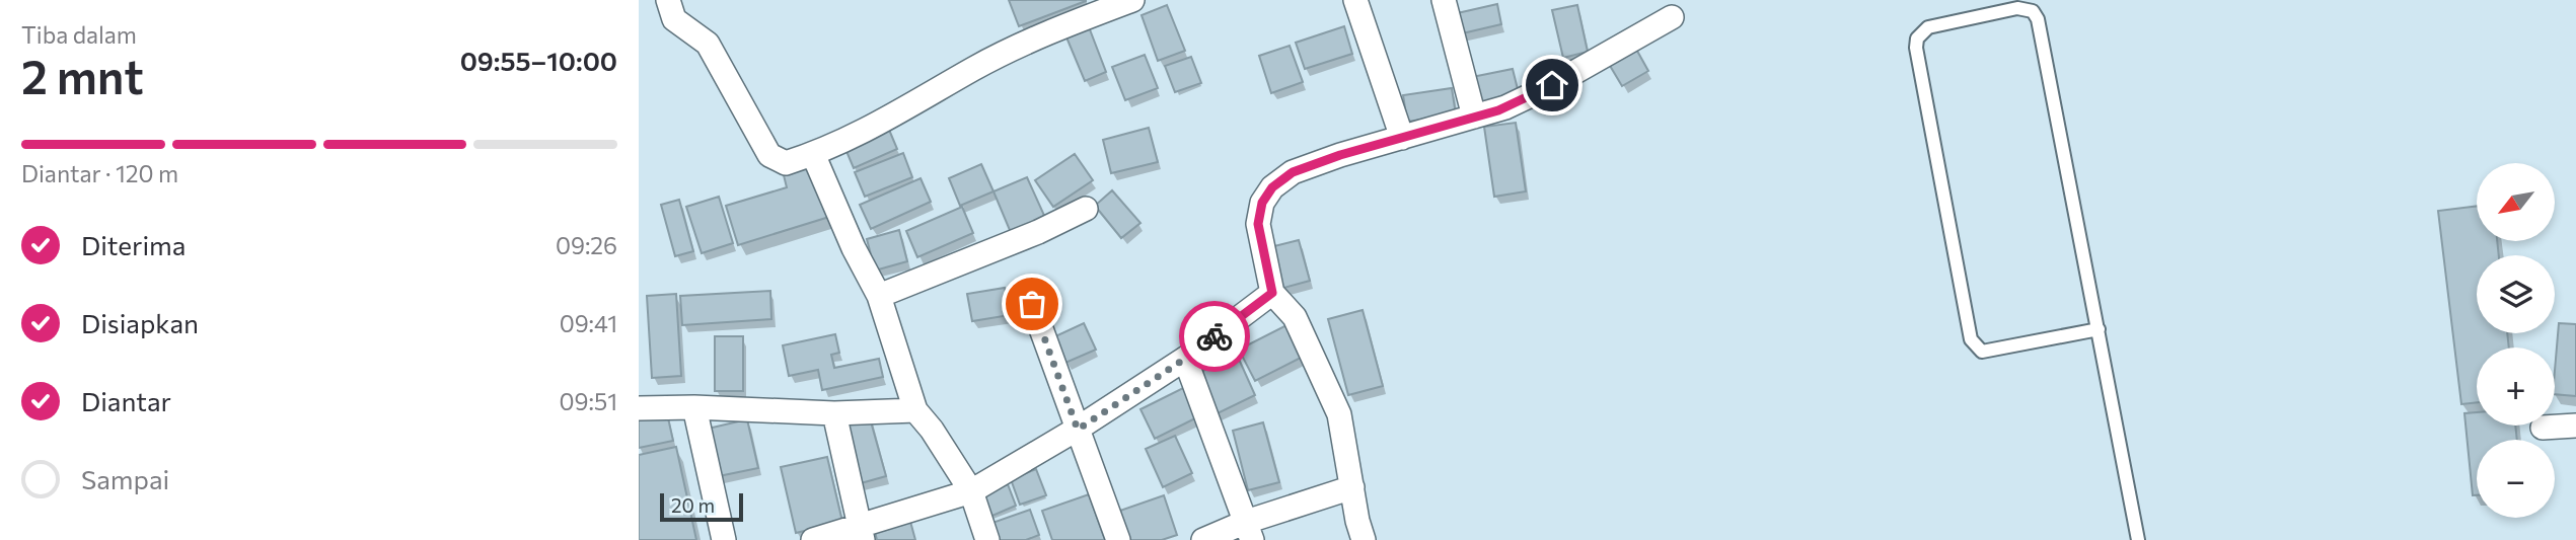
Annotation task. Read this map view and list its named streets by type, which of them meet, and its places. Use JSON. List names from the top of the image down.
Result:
{
  "scale_bar": "20 m",
  "north": "bottom left",
  "page": {
    "heading": ["2 mnt", "Tiba dalam", "09:55–10:00"],
    "bar": "Diantar · 120 m",
    "map_buttons": ["+", "−"],
    "list": [
      ["Diterima", "09:26"],
      ["Disiapkan", "09:41"],
      ["Diantar", "09:51"],
      "Sampai"
    ],
    "scale": "20 m"
  }
}
